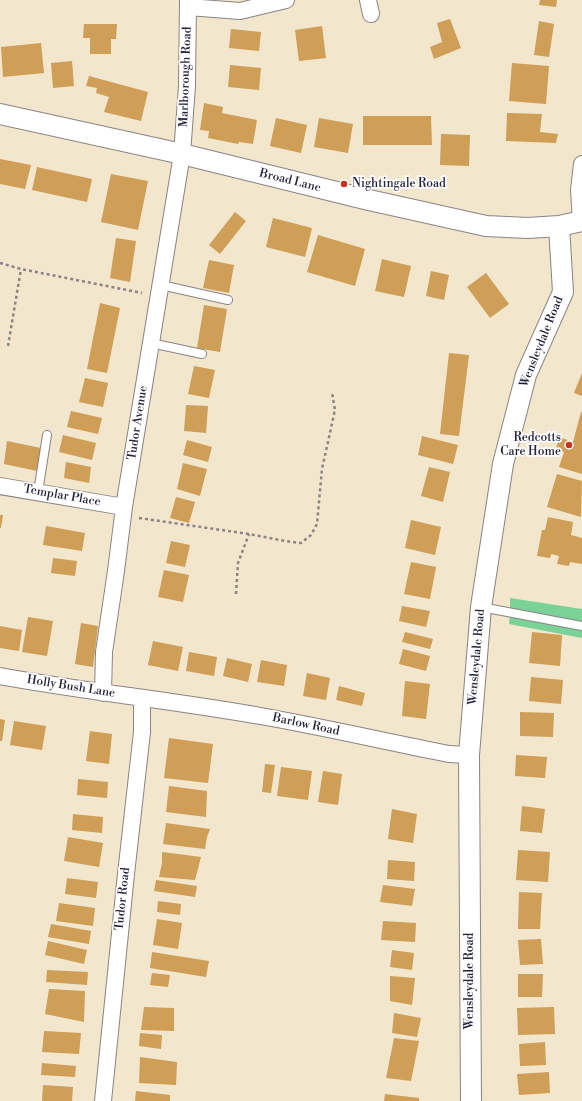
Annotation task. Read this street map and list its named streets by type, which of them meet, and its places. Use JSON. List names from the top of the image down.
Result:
{
  "streets": {
    "street": [
      "Marlborough Road",
      "Broad Lane",
      "Wensleydale Road",
      "Tudor Avenue",
      "Templar Place",
      "Holly Bush Lane",
      "Barlow Road",
      "Tudor Road"
    ]
  },
  "crossings": [
    ["Marlborough Road", "Broad Lane"],
    ["Marlborough Road", "Tudor Avenue"],
    ["Broad Lane", "Wensleydale Road"],
    ["Broad Lane", "Tudor Avenue"],
    ["Wensleydale Road", "Barlow Road"],
    ["Tudor Avenue", "Templar Place"],
    ["Tudor Avenue", "Holly Bush Lane"],
    ["Holly Bush Lane", "Barlow Road"],
    ["Holly Bush Lane", "Tudor Road"],
    ["Barlow Road", "Tudor Road"]
  ],
  "places": ["Nightingale Road", "Redcotts Care Home"]
}
